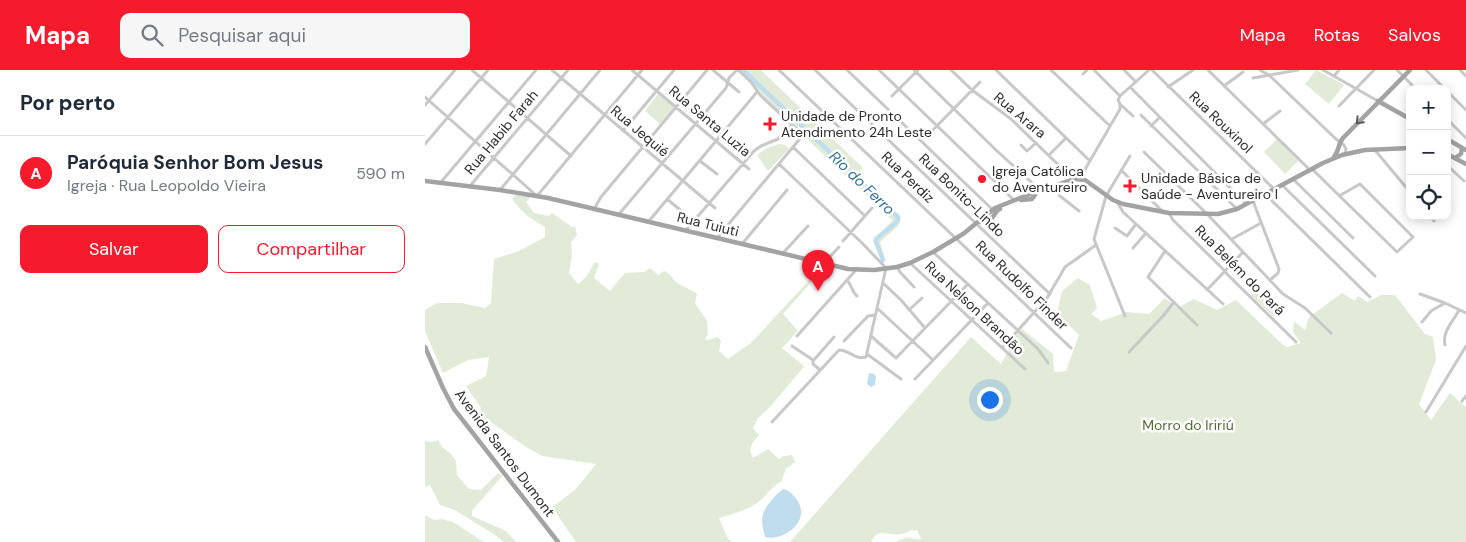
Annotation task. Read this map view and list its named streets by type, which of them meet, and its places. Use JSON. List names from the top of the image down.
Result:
{
  "streets": {
    "main road": ["Rua Tuiuti", "Avenida Santos Dumont"],
    "street": [
      "Rua Arara",
      "Rua Santa Luzia",
      "Rua Rouxinol",
      "Rua Jequié",
      "Rua Habib Farah",
      "Rua Perdiz",
      "Rua Bonito-Lindo",
      "Rua Belém do Pará",
      "Rua Rudolfo Finder",
      "Rua Nelson Brandão"
    ]
  },
  "crossings": [
    ["Rua Arara", "Rua Tuiuti"],
    ["Rua Jequié", "Rua Habib Farah"],
    ["Rua Habib Farah", "Rua Tuiuti"],
    ["Rua Perdiz", "Rua Tuiuti"],
    ["Rua Perdiz", "Rua Rudolfo Finder"],
    ["Rua Bonito-Lindo", "Rua Tuiuti"],
    ["Rua Tuiuti", "Rua Rudolfo Finder"],
    ["Rua Tuiuti", "Rua Nelson Brandão"]
  ],
  "water": ["Rio do Ferro"],
  "parks": ["Morro do Iririú"],
  "places": {
    "health": ["Unidade de Pronto Atendimento 24h Leste", "Unidade Básica de Saúde - Aventureiro I"],
    "other": ["Igreja Católica do Aventureiro"]
  },
  "page": {
    "header": "Mapa",
    "search": "Pesquisar aqui",
    "nav": ["Mapa", "Rotas", "Salvos"],
    "heading": "Por perto",
    "map_buttons": ["+", "−"],
    "list": [
      {
        "mark": "A",
        "name": "Paróquia Senhor Bom Jesus",
        "note": "Igreja · Rua Leopoldo Vieira",
        "value": "590 m"
      }
    ],
    "buttons": ["Salvar", "Compartilhar"],
    "pins": "A"
  }
}
